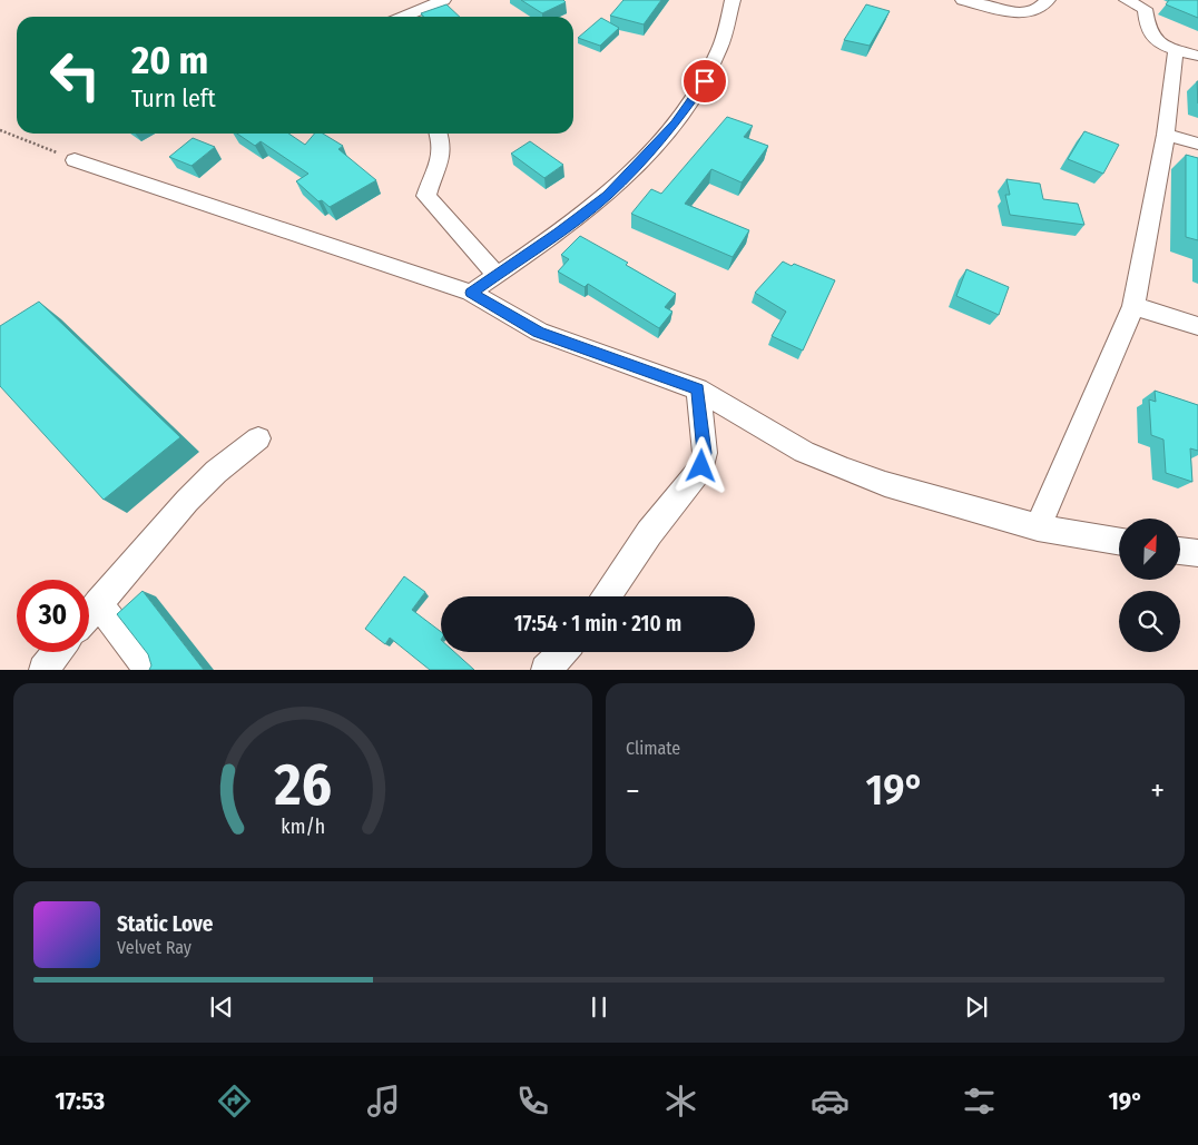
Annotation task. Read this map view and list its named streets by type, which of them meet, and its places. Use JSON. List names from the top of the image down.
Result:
{
  "north": "top right",
  "page": {
    "turn": ["20 m", "Turn left"],
    "limit": "30",
    "trip": "17:54 · 1 min · 210 m",
    "tile": "Climate",
    "heat": ["−", "19°", "+"],
    "song": ["Static Love", "Velvet Ray"],
    "tabs": ["17:53", "19°"],
    "gauge": ["26", "km/h"]
  }
}
